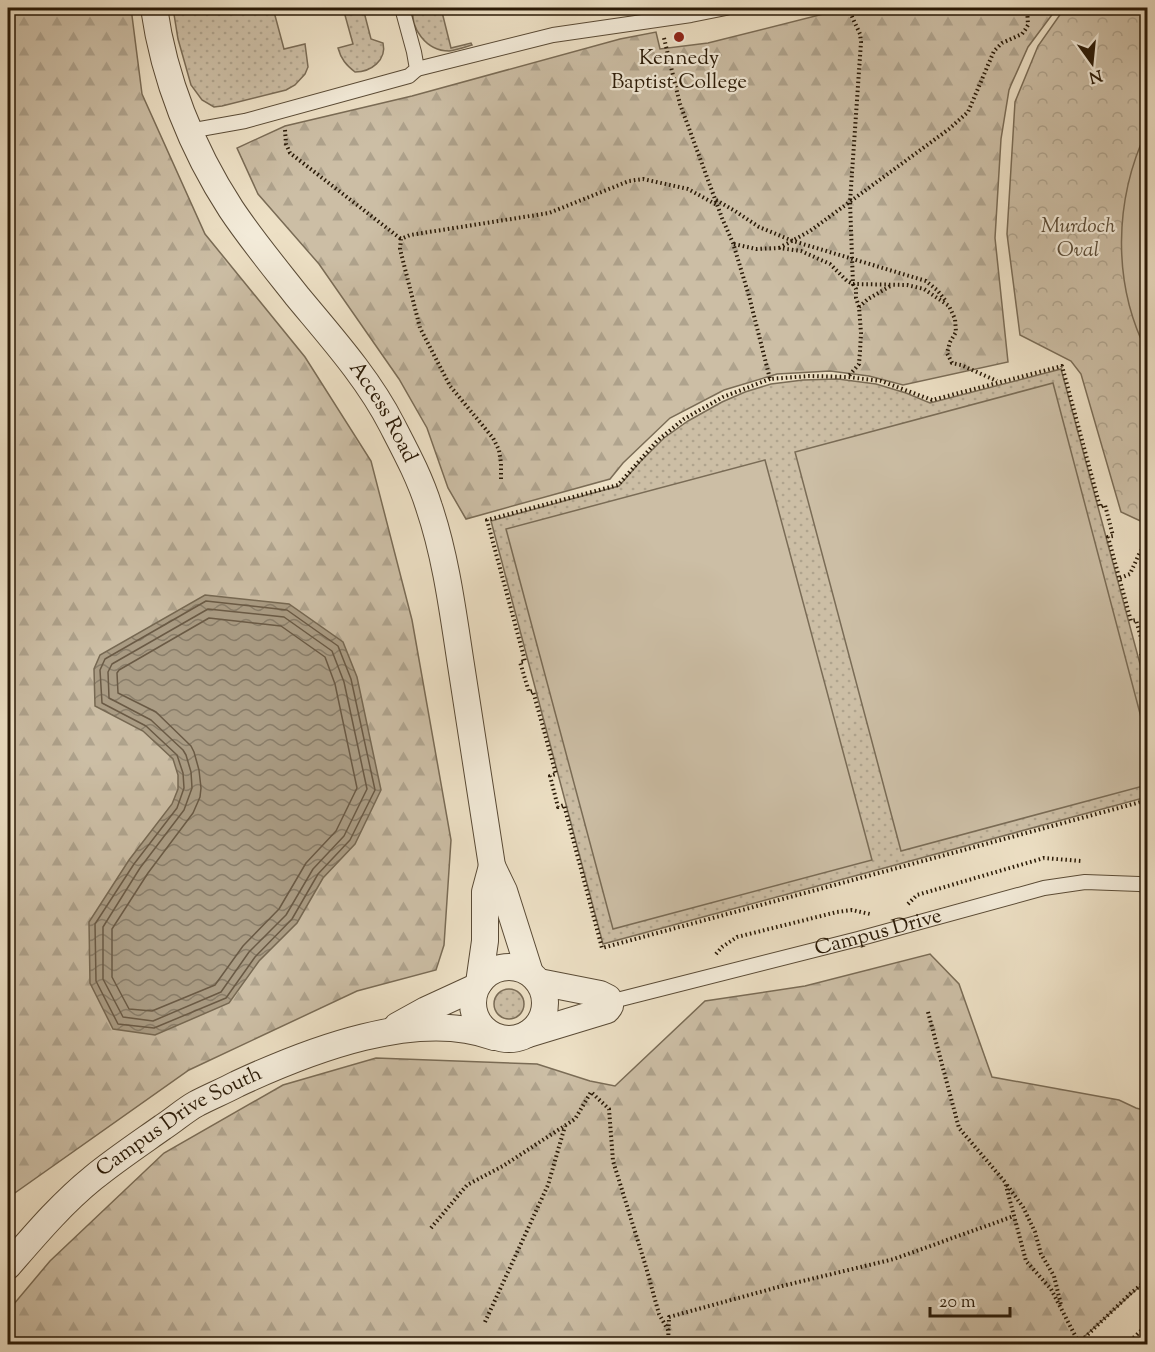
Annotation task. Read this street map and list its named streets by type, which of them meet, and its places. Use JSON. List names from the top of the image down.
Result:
{
  "streets": {
    "street": ["Access Road", "Campus Drive South"],
    "lane": ["Campus Drive"]
  },
  "parks": ["Murdoch Oval"],
  "places": ["Kennedy Baptist College"],
  "scale_bar": "20 m",
  "north": "bottom"
}
